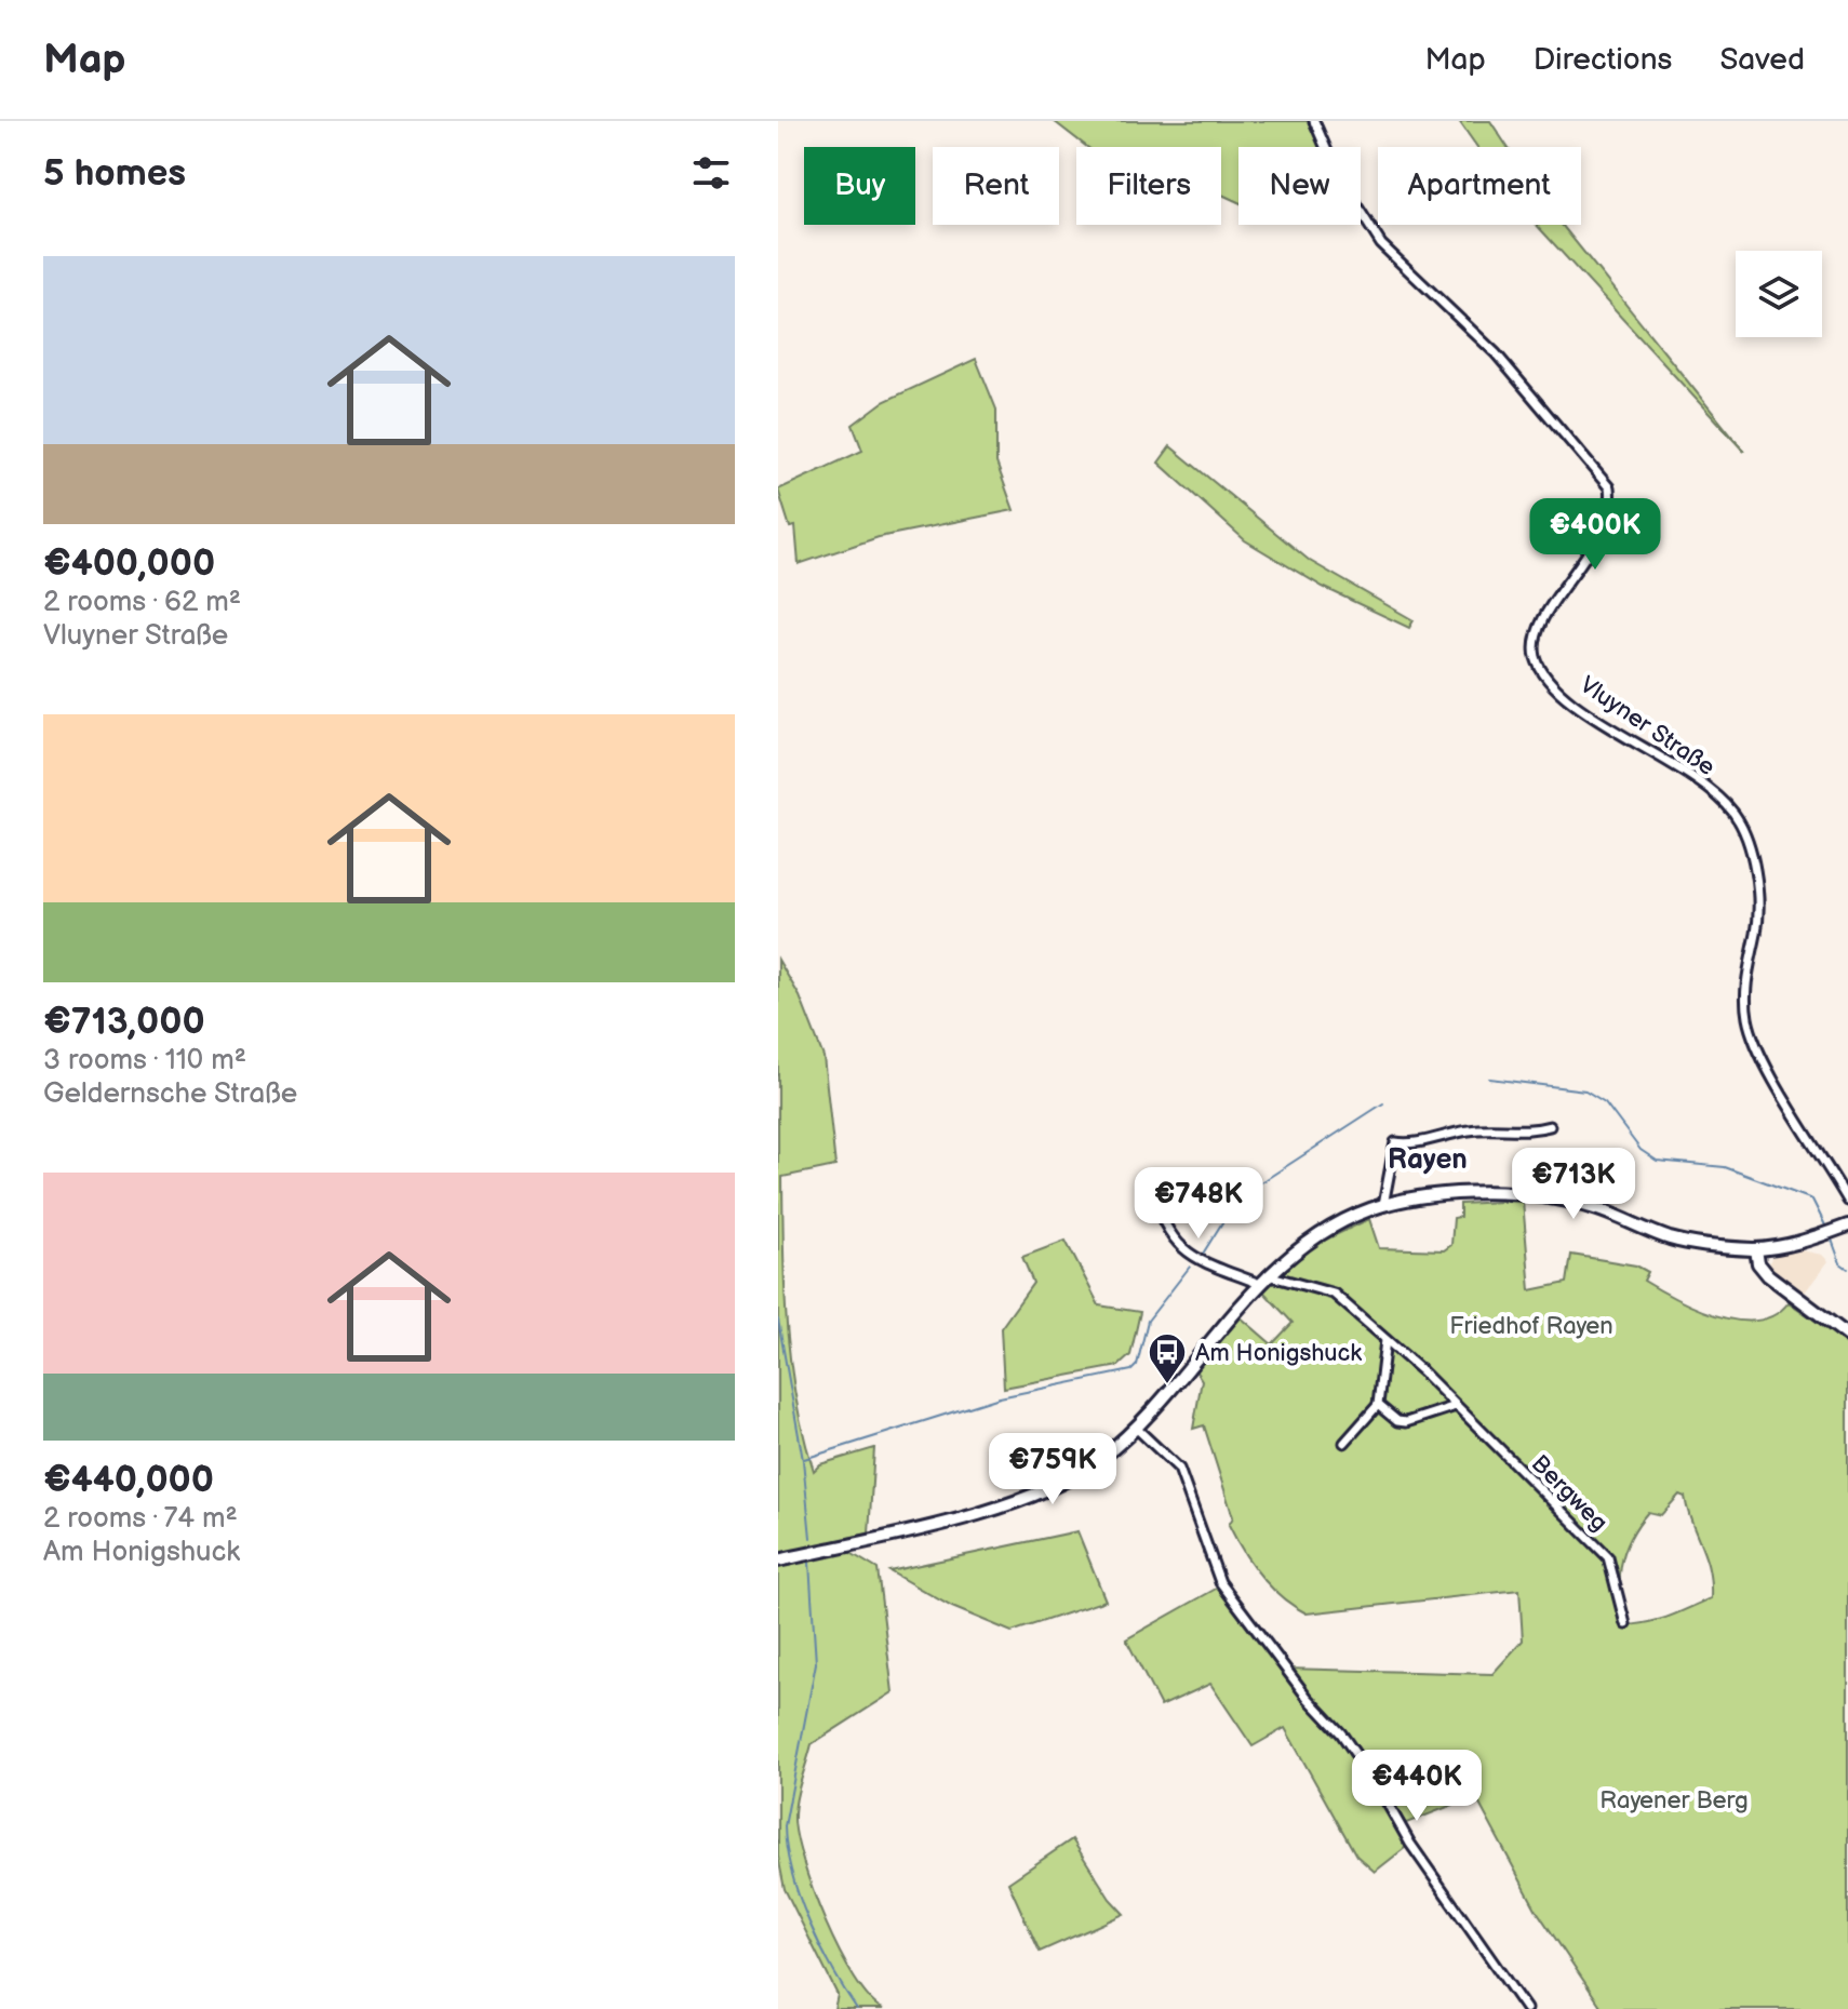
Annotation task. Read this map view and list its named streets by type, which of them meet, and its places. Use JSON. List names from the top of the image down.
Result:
{
  "streets": {
    "street": ["Vluyner Straße", "Bergweg"]
  },
  "districts": ["Rayen"],
  "parks": ["Friedhof Rayen", "Rayener Berg"],
  "places": {
    "bus stop": ["Am Honigshuck"]
  },
  "page": {
    "header": "Map",
    "nav": ["Map", "Directions", "Saved"],
    "heading": "5 homes",
    "chip": [
      "Buy",
      "Rent",
      "Filters",
      "New",
      "Apartment"
    ],
    "list": [
      {
        "name": "€400,000",
        "note": "2 rooms · 62 m² · Vluyner Straße"
      },
      {
        "name": "€713,000",
        "note": "3 rooms · 110 m² · Geldernsche Straße"
      },
      {
        "name": "€440,000",
        "note": "2 rooms · 74 m² · Am Honigshuck"
      }
    ],
    "price": [
      "€400K",
      "€713K",
      "€748K",
      "€759K",
      "€440K"
    ]
  }
}
